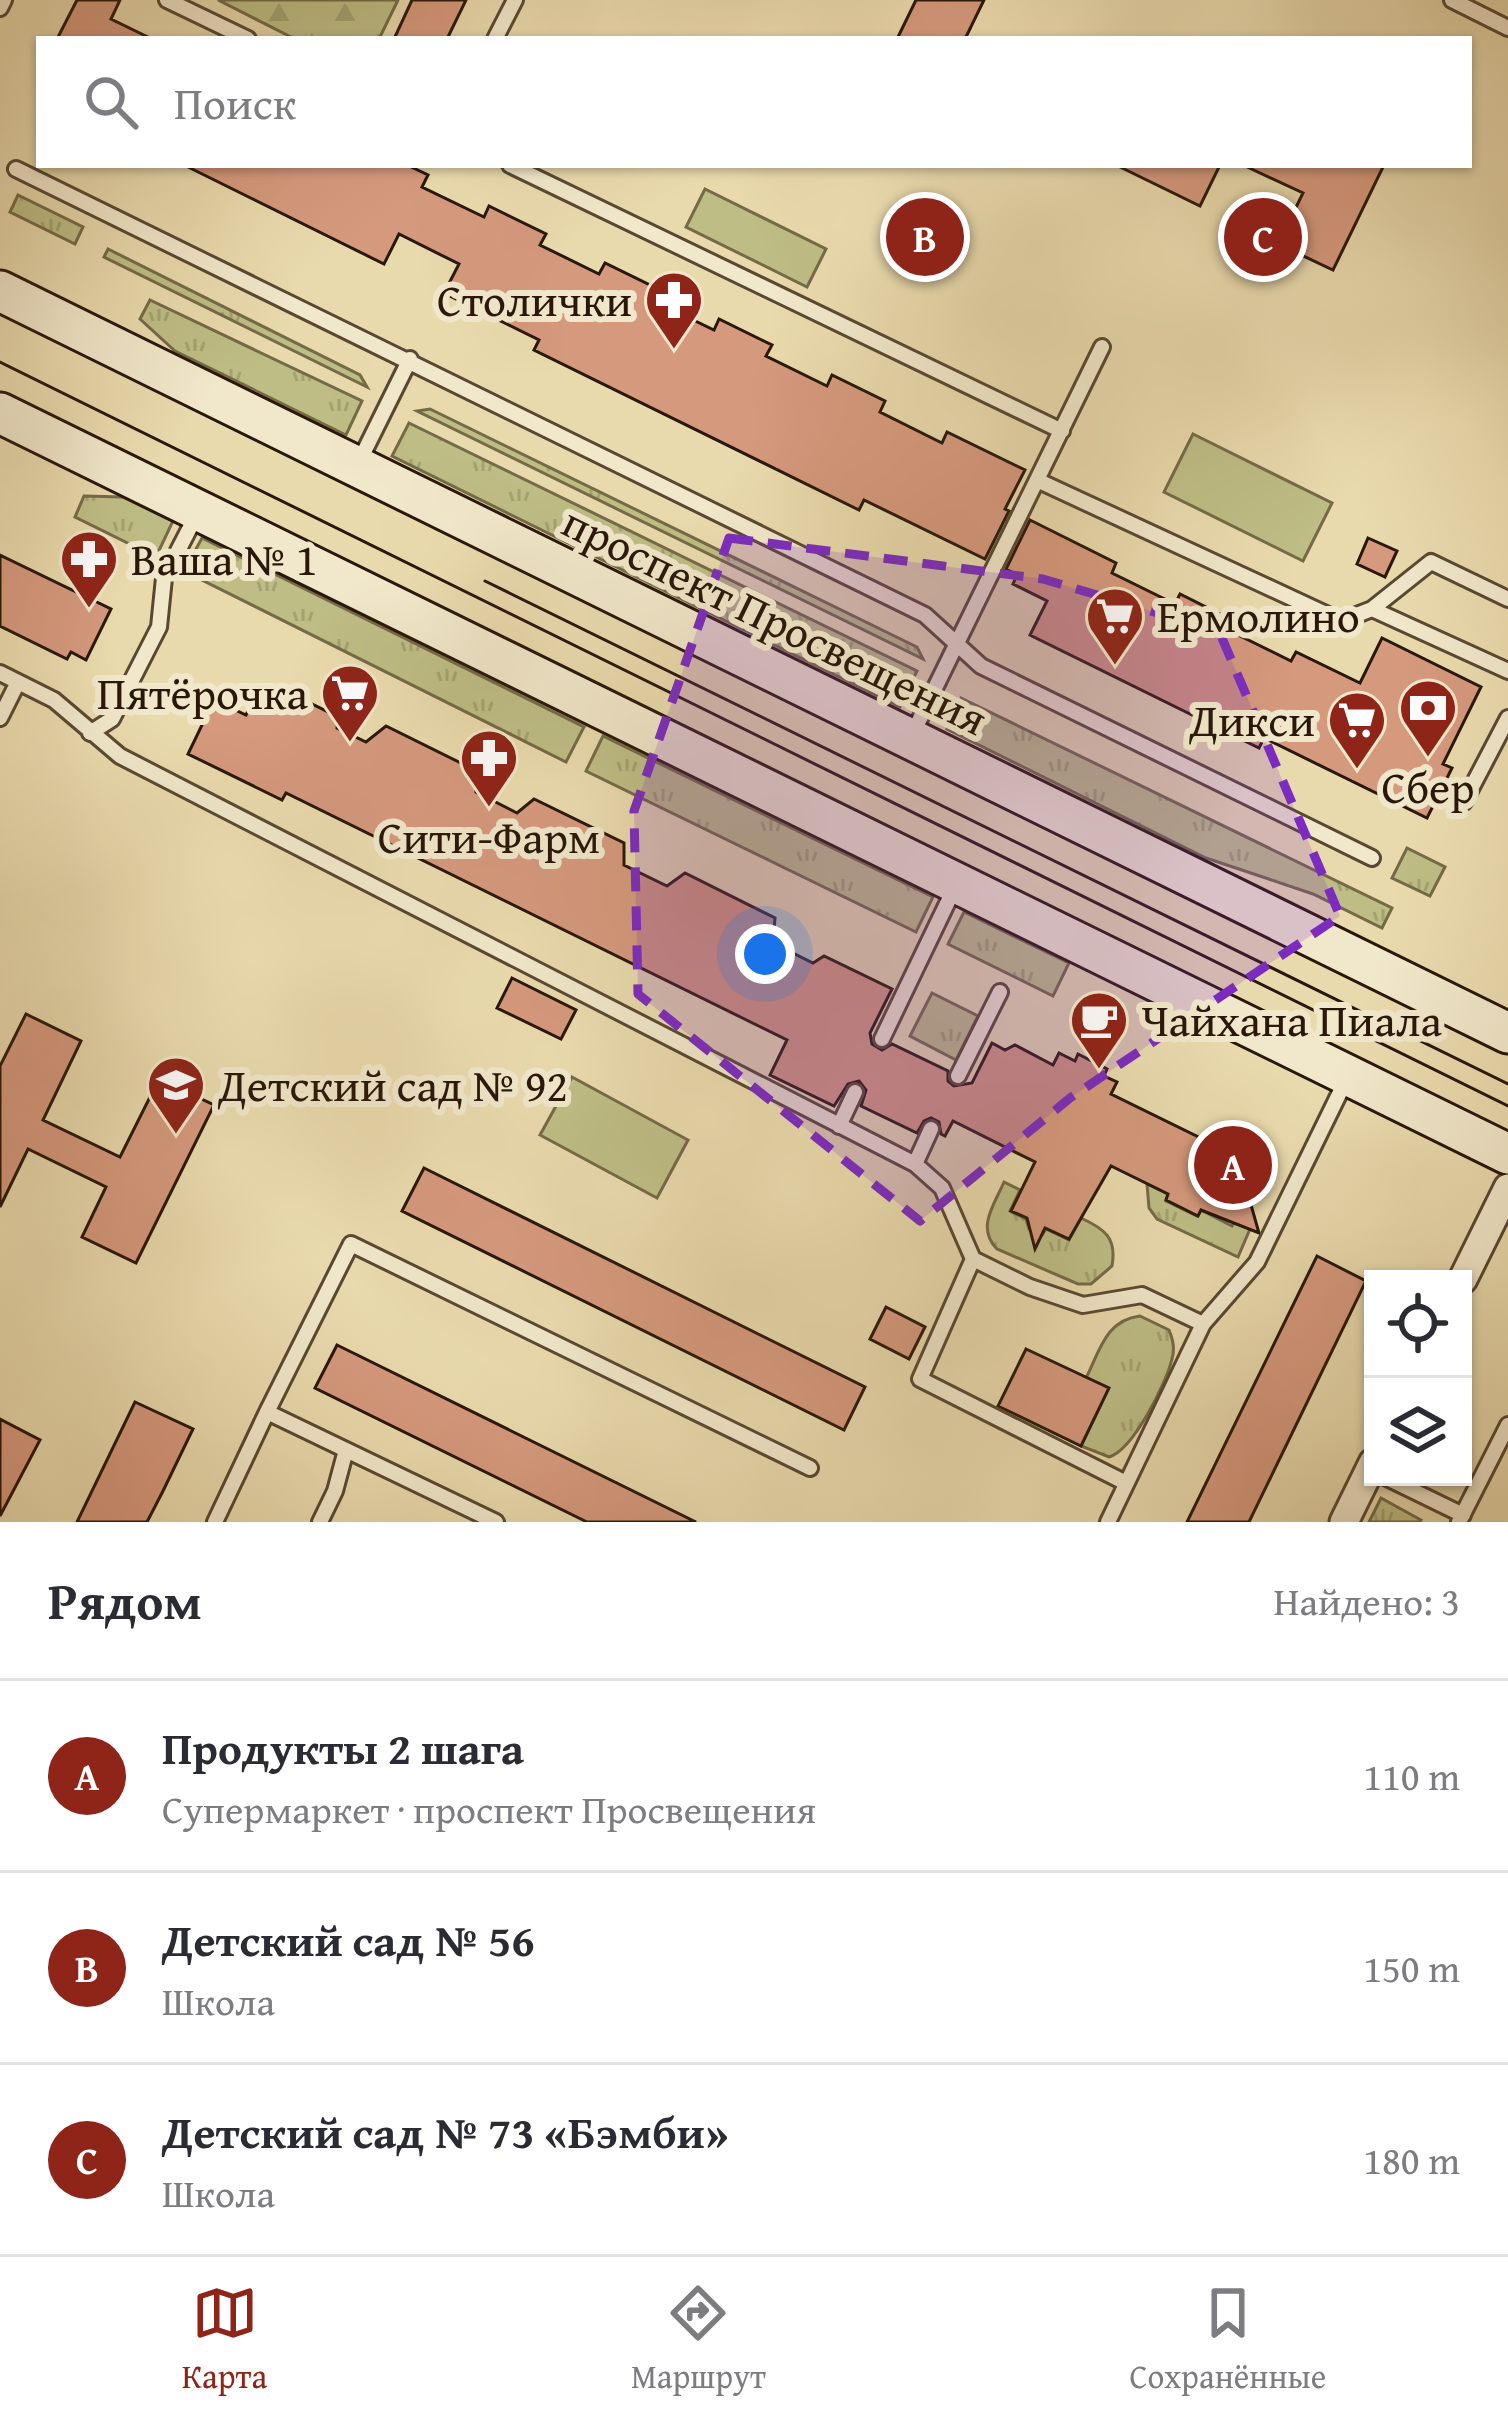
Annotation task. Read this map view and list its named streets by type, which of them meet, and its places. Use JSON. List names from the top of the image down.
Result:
{
  "streets": {
    "main road": ["проспект Просвещения"]
  },
  "places": {
    "pharmacy": ["Столички", "Ваша № 1", "Сити-Фарм"],
    "supermarket": ["Ермолино", "Пятёрочка", "Дикси"],
    "bank": ["Сбер"],
    "cafe": ["Чайхана Пиала"],
    "school or university": ["Детский сад № 92"]
  },
  "page": {
    "search": "Поиск",
    "pins": ["B", "C", "A"],
    "heading": ["Рядом", "Найдено: 3"],
    "list": [
      {
        "mark": "A",
        "name": "Продукты 2 шага",
        "note": "Супермаркет · проспект Просвещения",
        "value": "110 m"
      },
      {
        "mark": "B",
        "name": "Детский сад № 56",
        "note": "Школа",
        "value": "150 m"
      },
      {
        "mark": "C",
        "name": "Детский сад № 73 «Бэмби»",
        "note": "Школа",
        "value": "180 m"
      }
    ],
    "nav": ["Карта", "Маршрут", "Сохранённые"]
  }
}
